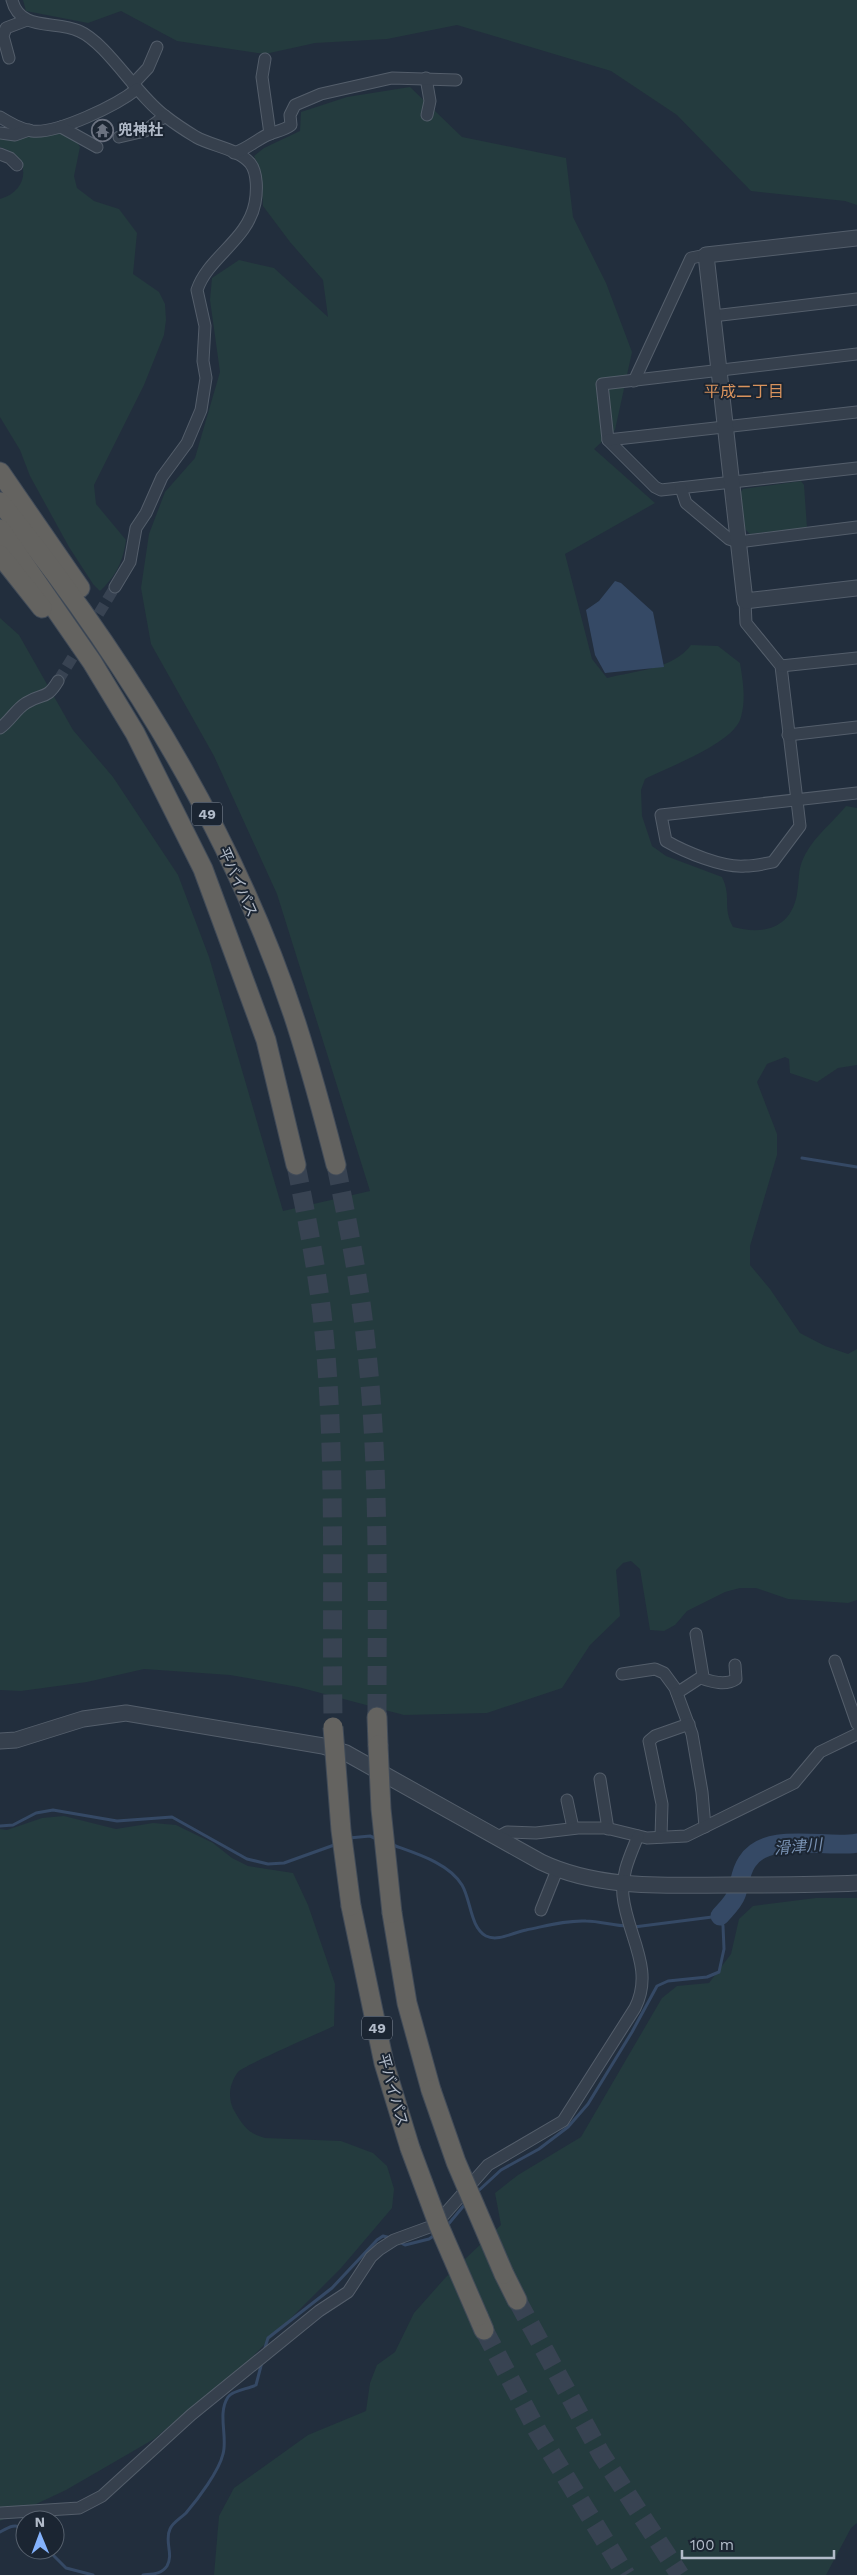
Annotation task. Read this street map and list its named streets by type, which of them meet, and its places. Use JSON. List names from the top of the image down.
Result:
{
  "streets": {
    "highway": ["49", "平バイパス"]
  },
  "districts": ["平成二丁目"],
  "water": ["滑津川"],
  "places": {
    "temple": ["兜神社"]
  },
  "scale_bar": "100 m",
  "north": "top"
}
